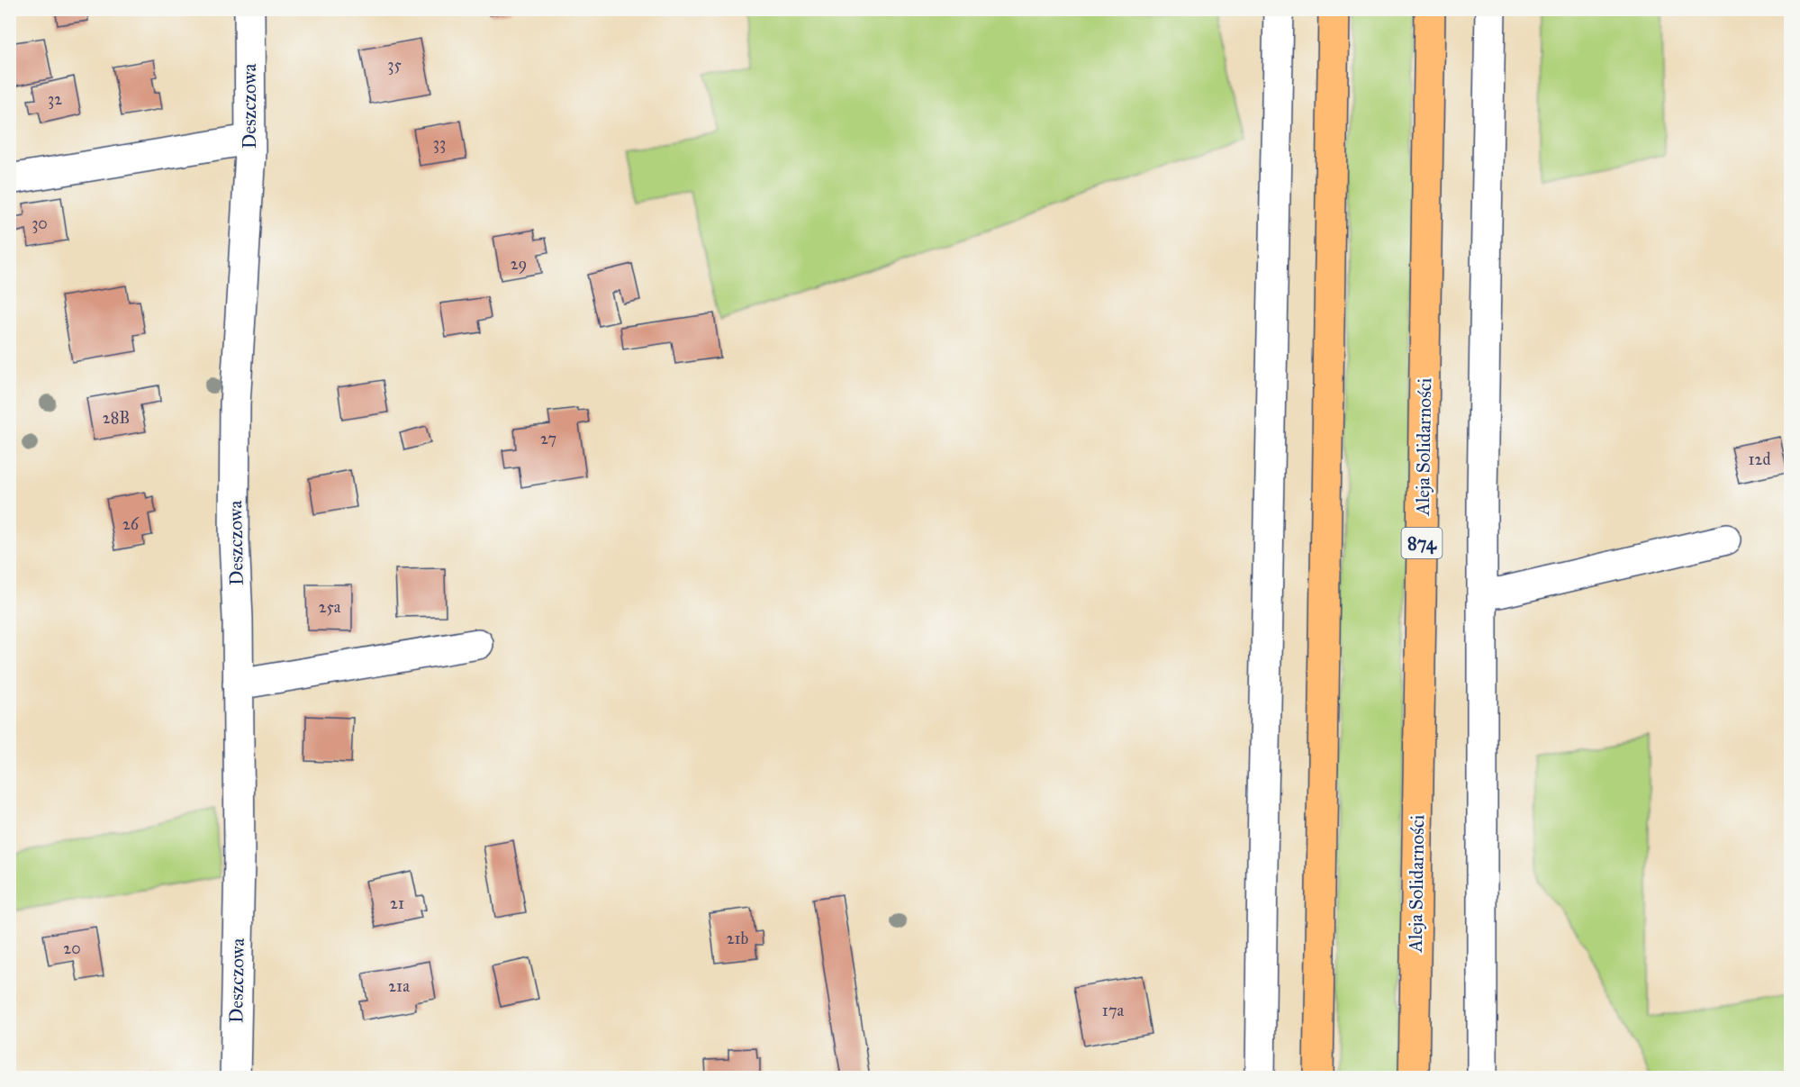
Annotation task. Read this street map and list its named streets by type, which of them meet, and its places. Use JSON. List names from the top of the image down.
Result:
{
  "streets": {
    "main road": ["Aleja Solidarności", "874"],
    "street": ["Deszczowa"]
  },
  "house_numbers": [
    "35",
    "32",
    "33",
    "30",
    "29",
    "28B",
    "27",
    "12d",
    "26",
    "25a",
    "21",
    "21b",
    "20",
    "21a",
    "17a"
  ]
}
